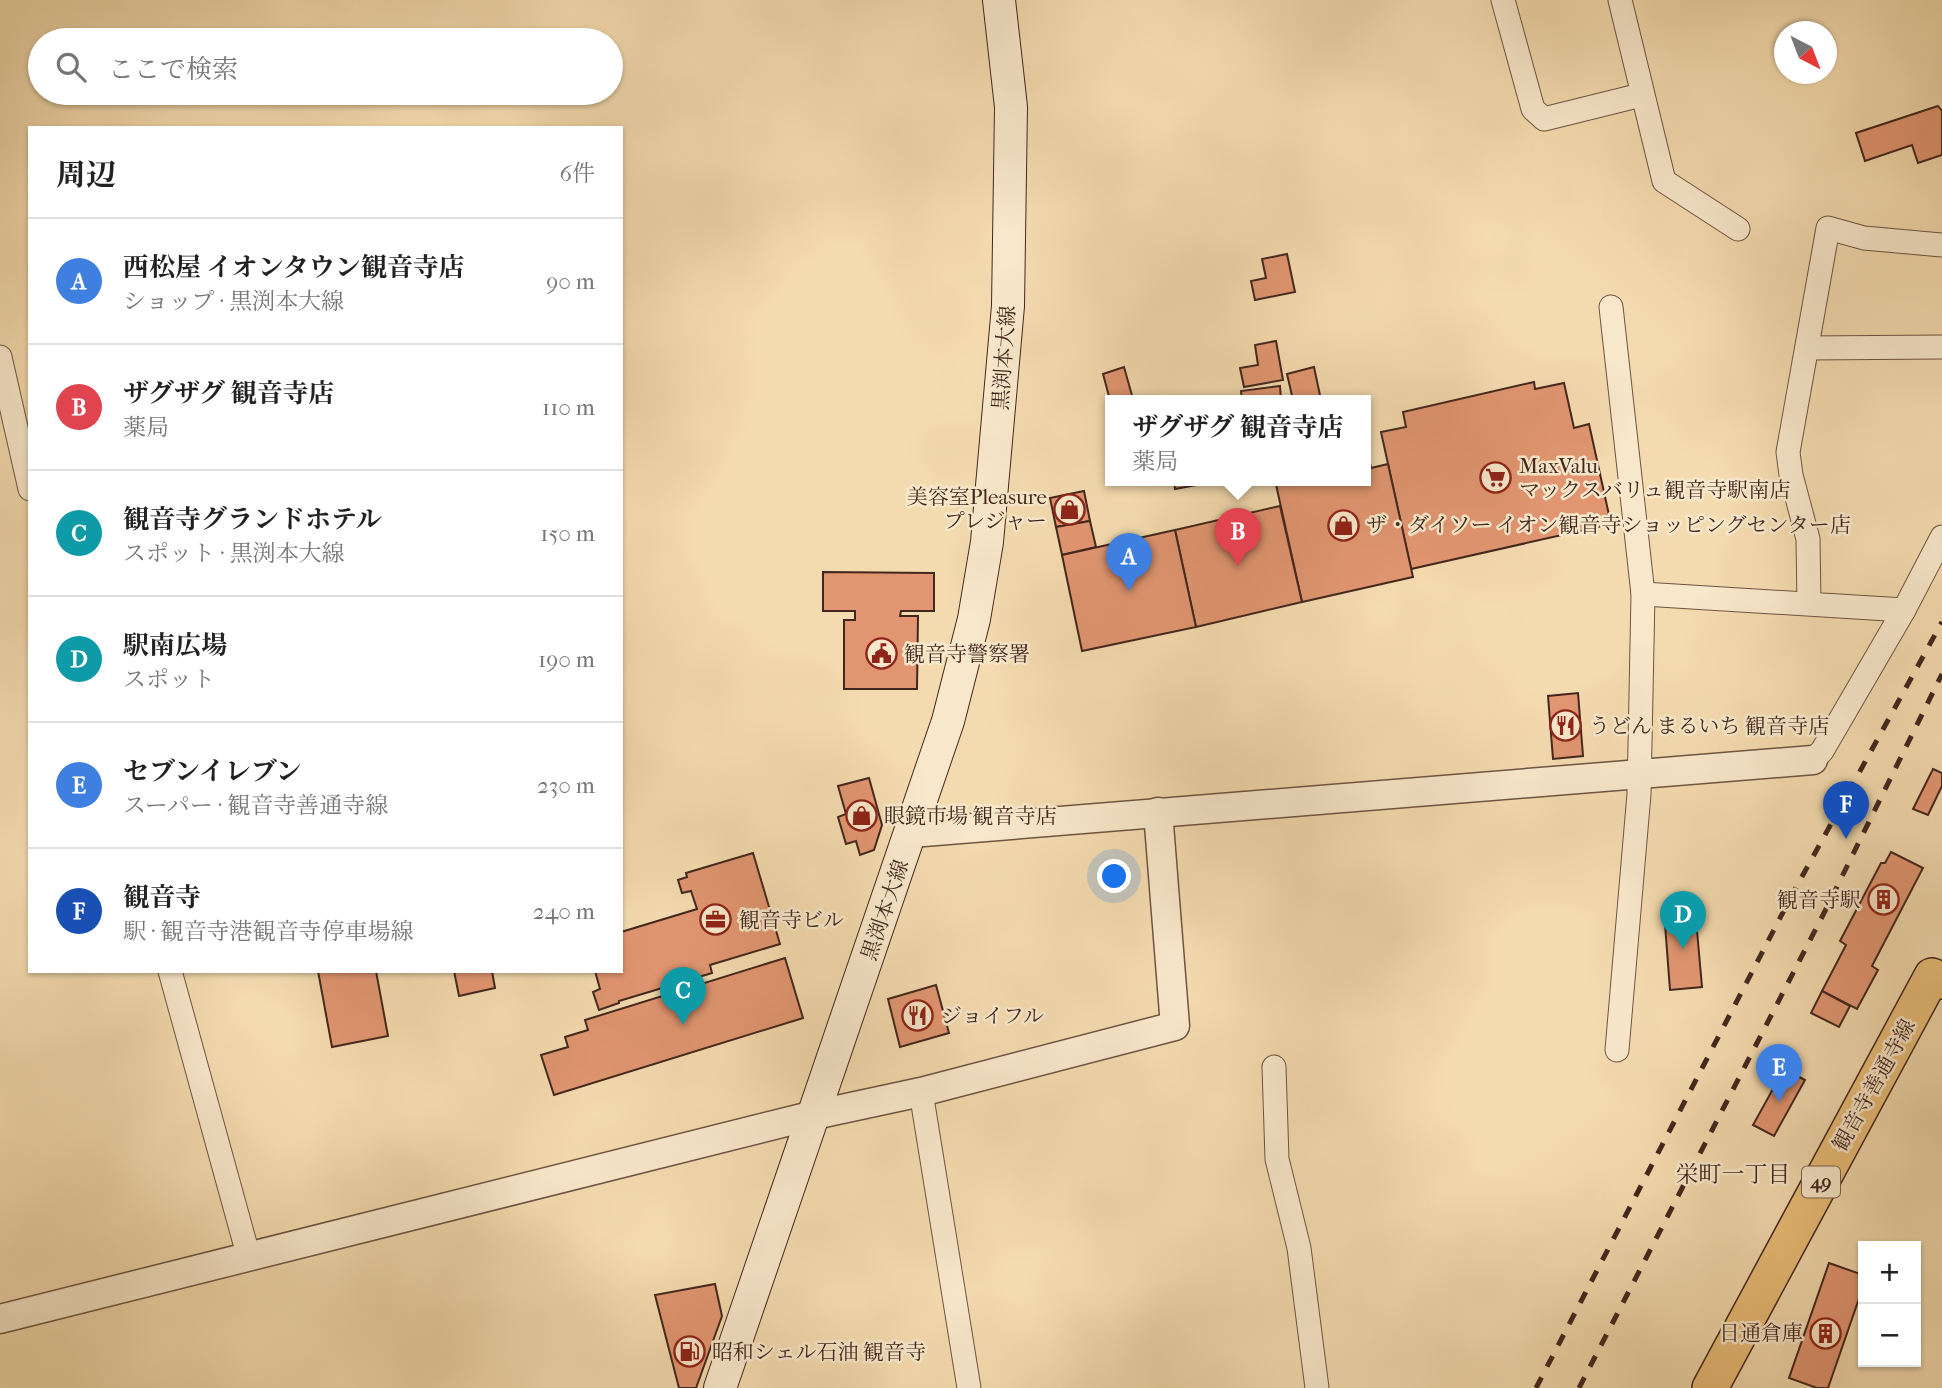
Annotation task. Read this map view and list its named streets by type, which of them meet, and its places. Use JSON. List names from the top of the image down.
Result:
{
  "streets": {
    "main road": ["黒渕本大線", "観音寺善通寺線", "49"]
  },
  "districts": ["栄町一丁目"],
  "places": {
    "supermarket": ["MaxValu マックスバリュ観音寺駅南店"],
    "shop": ["美容室Pleasure プレジャー", "ザ・ダイソー イオン観音寺ショッピングセンター店", "眼鏡市場 観音寺店"],
    "public building": ["観音寺警察署"],
    "restaurant": ["うどん まるいち 観音寺店", "ジョイフル"],
    "building": ["観音寺駅", "日通倉庫"],
    "office": ["観音寺ビル"],
    "fuel station": ["昭和シェル石油 観音寺"]
  },
  "north": "bottom right",
  "page": {
    "search": "ここで検索",
    "heading": ["周辺", "6件"],
    "list": [
      {
        "mark": "A",
        "name": "西松屋 イオンタウン観音寺店",
        "note": "ショップ · 黒渕本大線",
        "value": "90 m"
      },
      {
        "mark": "B",
        "name": "ザグザグ 観音寺店",
        "note": "薬局",
        "value": "110 m"
      },
      {
        "mark": "C",
        "name": "観音寺グランドホテル",
        "note": "スポット · 黒渕本大線",
        "value": "150 m"
      },
      {
        "mark": "D",
        "name": "駅南広場",
        "note": "スポット",
        "value": "190 m"
      },
      {
        "mark": "E",
        "name": "セブンイレブン",
        "note": "スーパー · 観音寺善通寺線",
        "value": "230 m"
      },
      {
        "mark": "F",
        "name": "観音寺",
        "note": "駅 · 観音寺港観音寺停車場線",
        "value": "240 m"
      }
    ],
    "popup": ["ザグザグ 観音寺店", "薬局"],
    "pins": [
      "B",
      "A",
      "F",
      "D",
      "C",
      "E"
    ],
    "map_buttons": ["+", "−"]
  }
}
